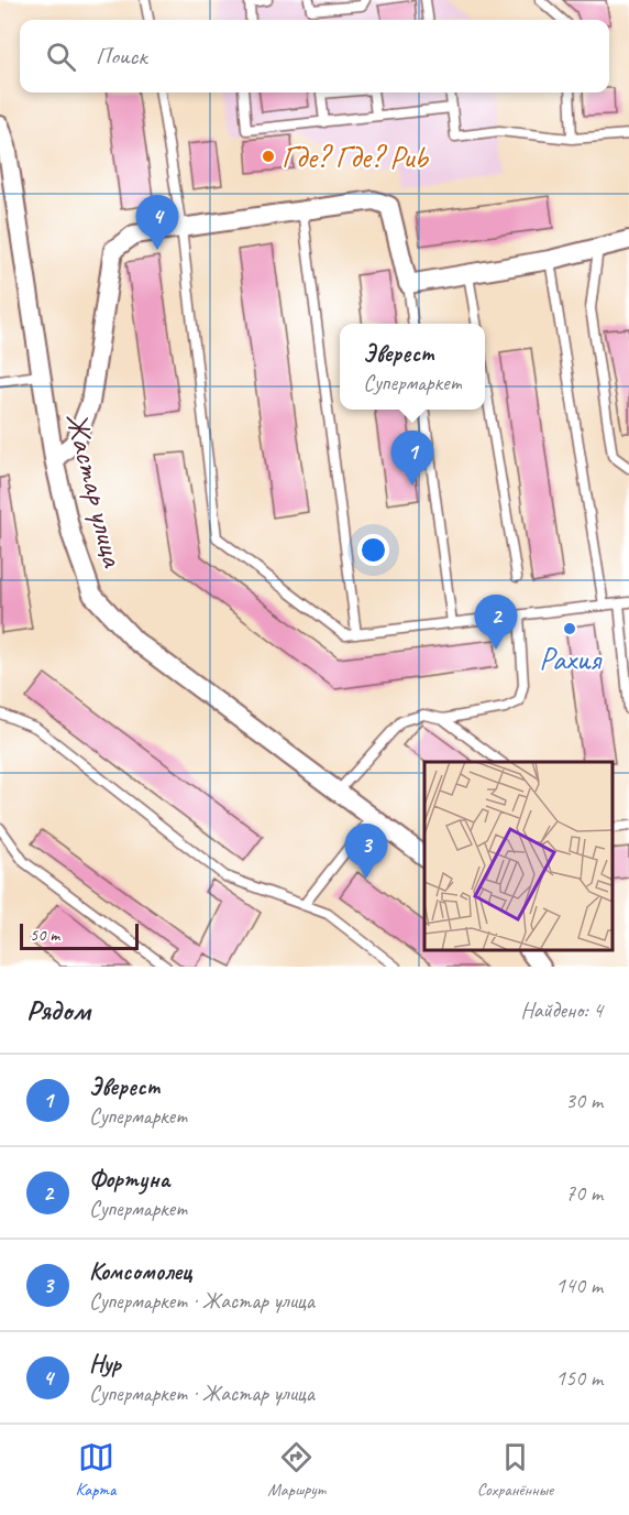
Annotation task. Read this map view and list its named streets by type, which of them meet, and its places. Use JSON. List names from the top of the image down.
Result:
{
  "streets": {
    "street": ["Жастар улица"]
  },
  "places": ["Где? Где? Pub", "Рахия"],
  "scale_bar": "50 m",
  "page": {
    "search": "Поиск",
    "pins": [
      "4",
      "1",
      "2",
      "3"
    ],
    "popup": ["Эверест", "Супермаркет"],
    "scale": "50 m",
    "heading": ["Рядом", "Найдено: 4"],
    "list": [
      {
        "mark": "1",
        "name": "Эверест",
        "note": "Супермаркет",
        "value": "30 m"
      },
      {
        "mark": "2",
        "name": "Фортуна",
        "note": "Супермаркет",
        "value": "70 m"
      },
      {
        "mark": "3",
        "name": "Комсомолец",
        "note": "Супермаркет · Жастар улица",
        "value": "140 m"
      },
      {
        "mark": "4",
        "name": "Нур",
        "note": "Супермаркет · Жастар улица",
        "value": "150 m"
      }
    ],
    "nav": ["Карта", "Маршрут", "Сохранённые"]
  }
}
